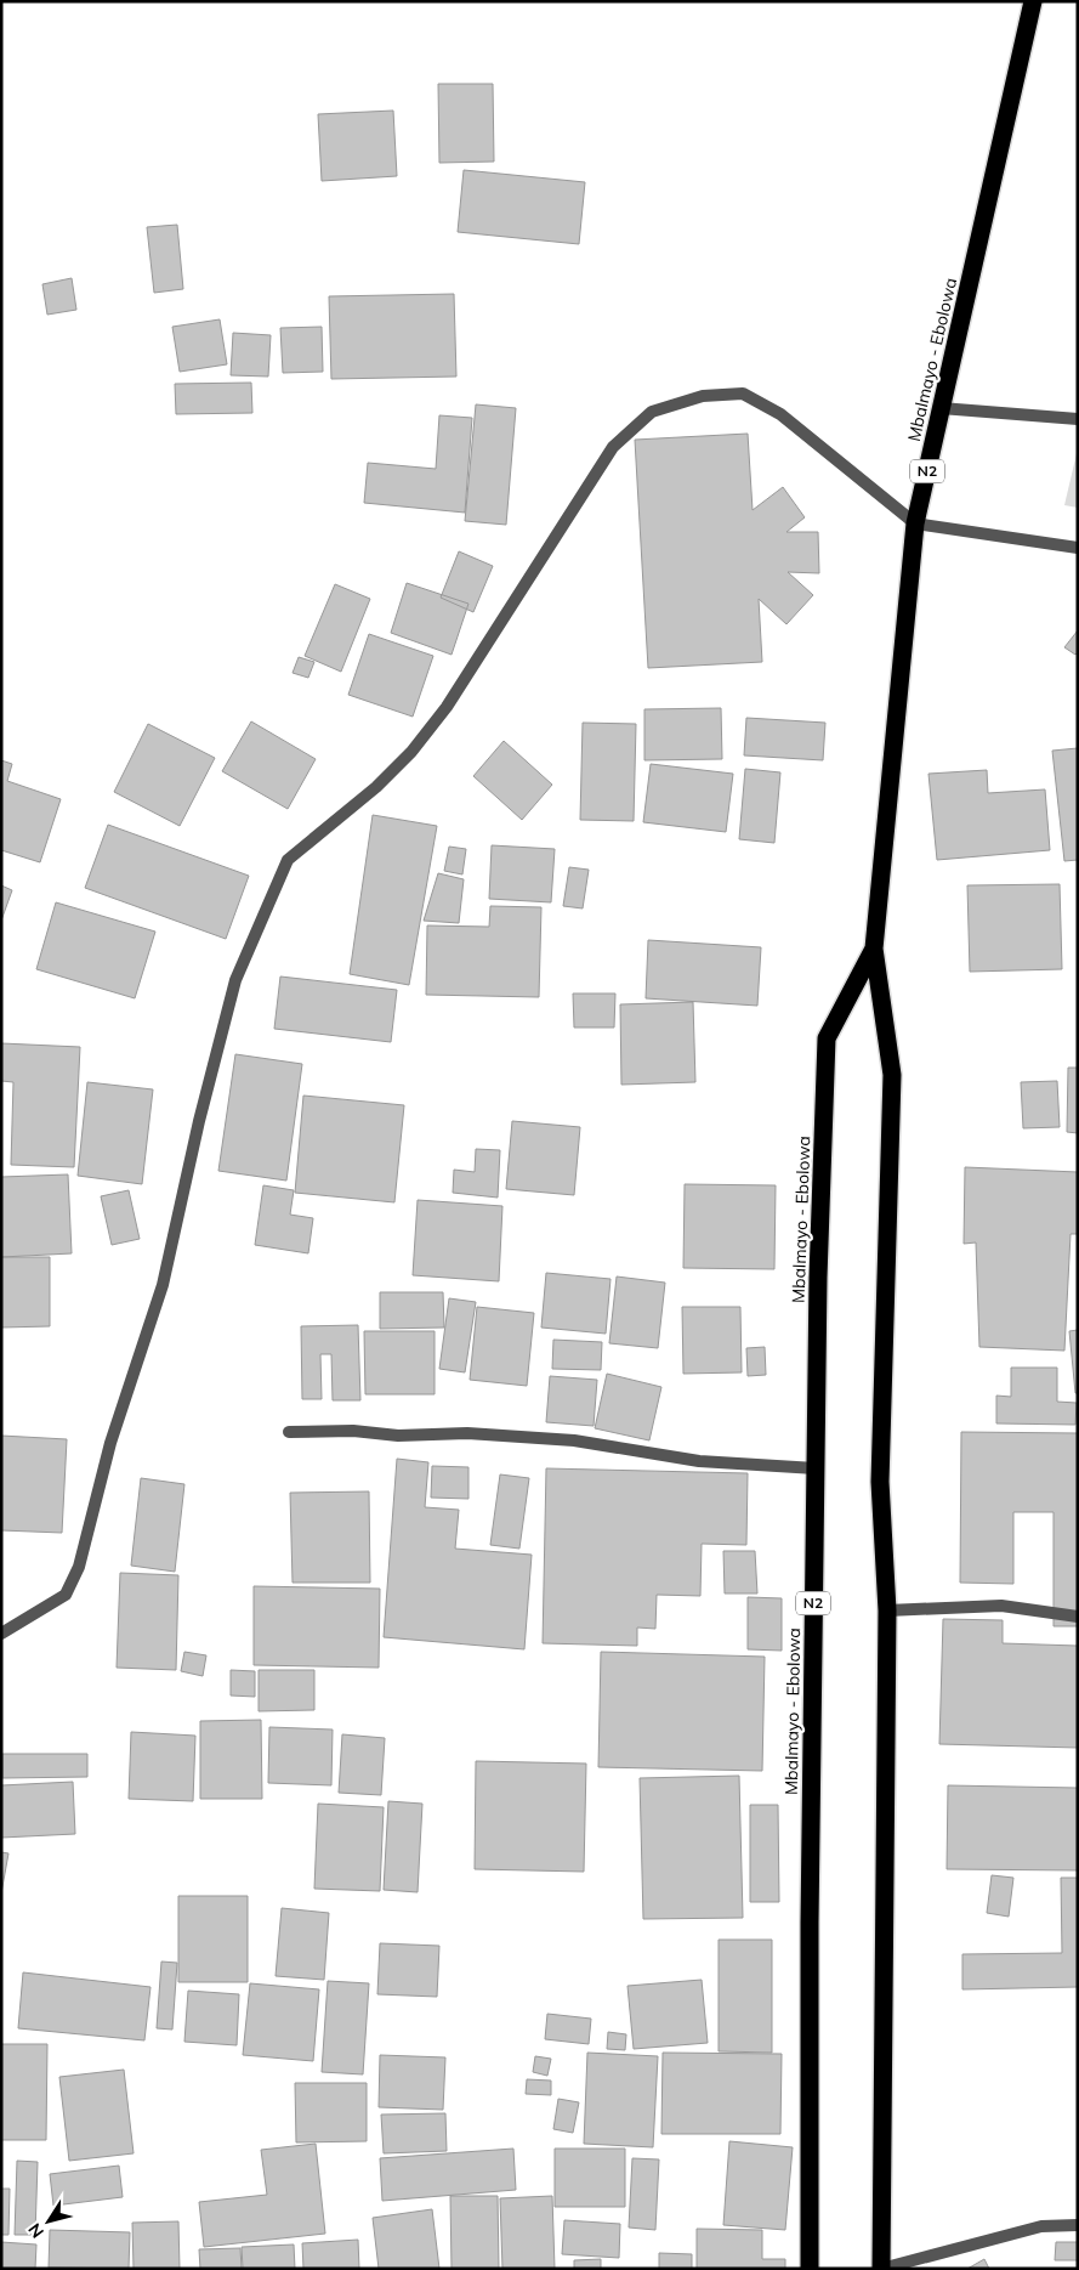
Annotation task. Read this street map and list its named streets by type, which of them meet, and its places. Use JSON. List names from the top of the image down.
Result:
{
  "streets": {
    "highway": ["Mbalmayo - Ebolowa", "N2"]
  },
  "north": "bottom left"
}
